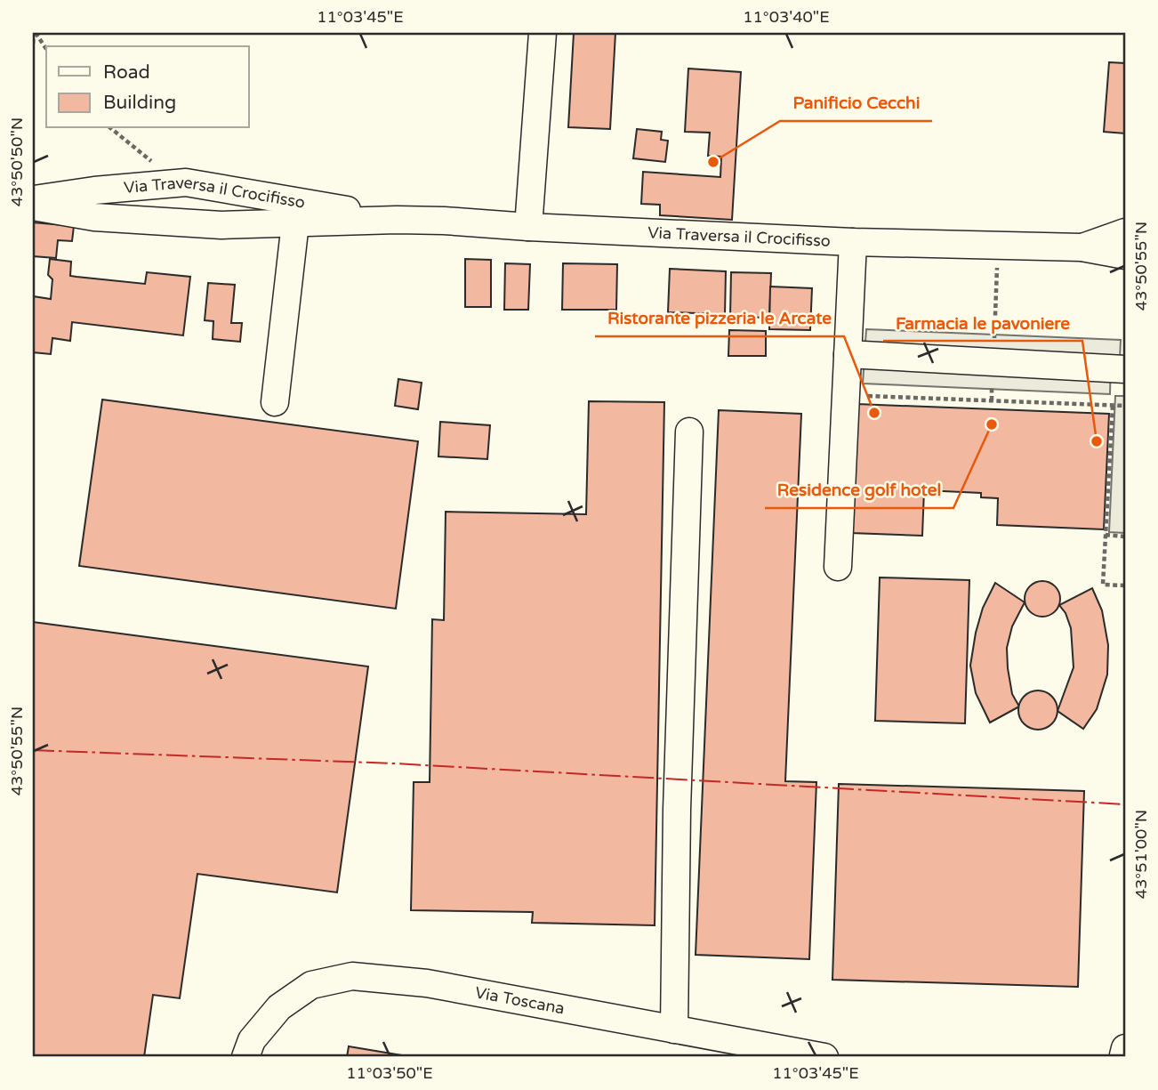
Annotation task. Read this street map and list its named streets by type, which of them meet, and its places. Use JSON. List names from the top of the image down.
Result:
{
  "streets": {
    "street": ["Via Traversa il Crocifisso", "Via Toscana"]
  },
  "places": [
    "Panificio Cecchi",
    "Ristorante pizzeria le Arcate",
    "Residence golf hotel",
    "Farmacia le pavoniere"
  ],
  "legend": ["Road", "Building"],
  "coordinates": [
    "11°03'45\"E",
    "11°03'40\"E",
    "43°50'50\"N",
    "43°50'55\"N",
    "43°51'00\"N",
    "11°03'50\"E"
  ]
}
